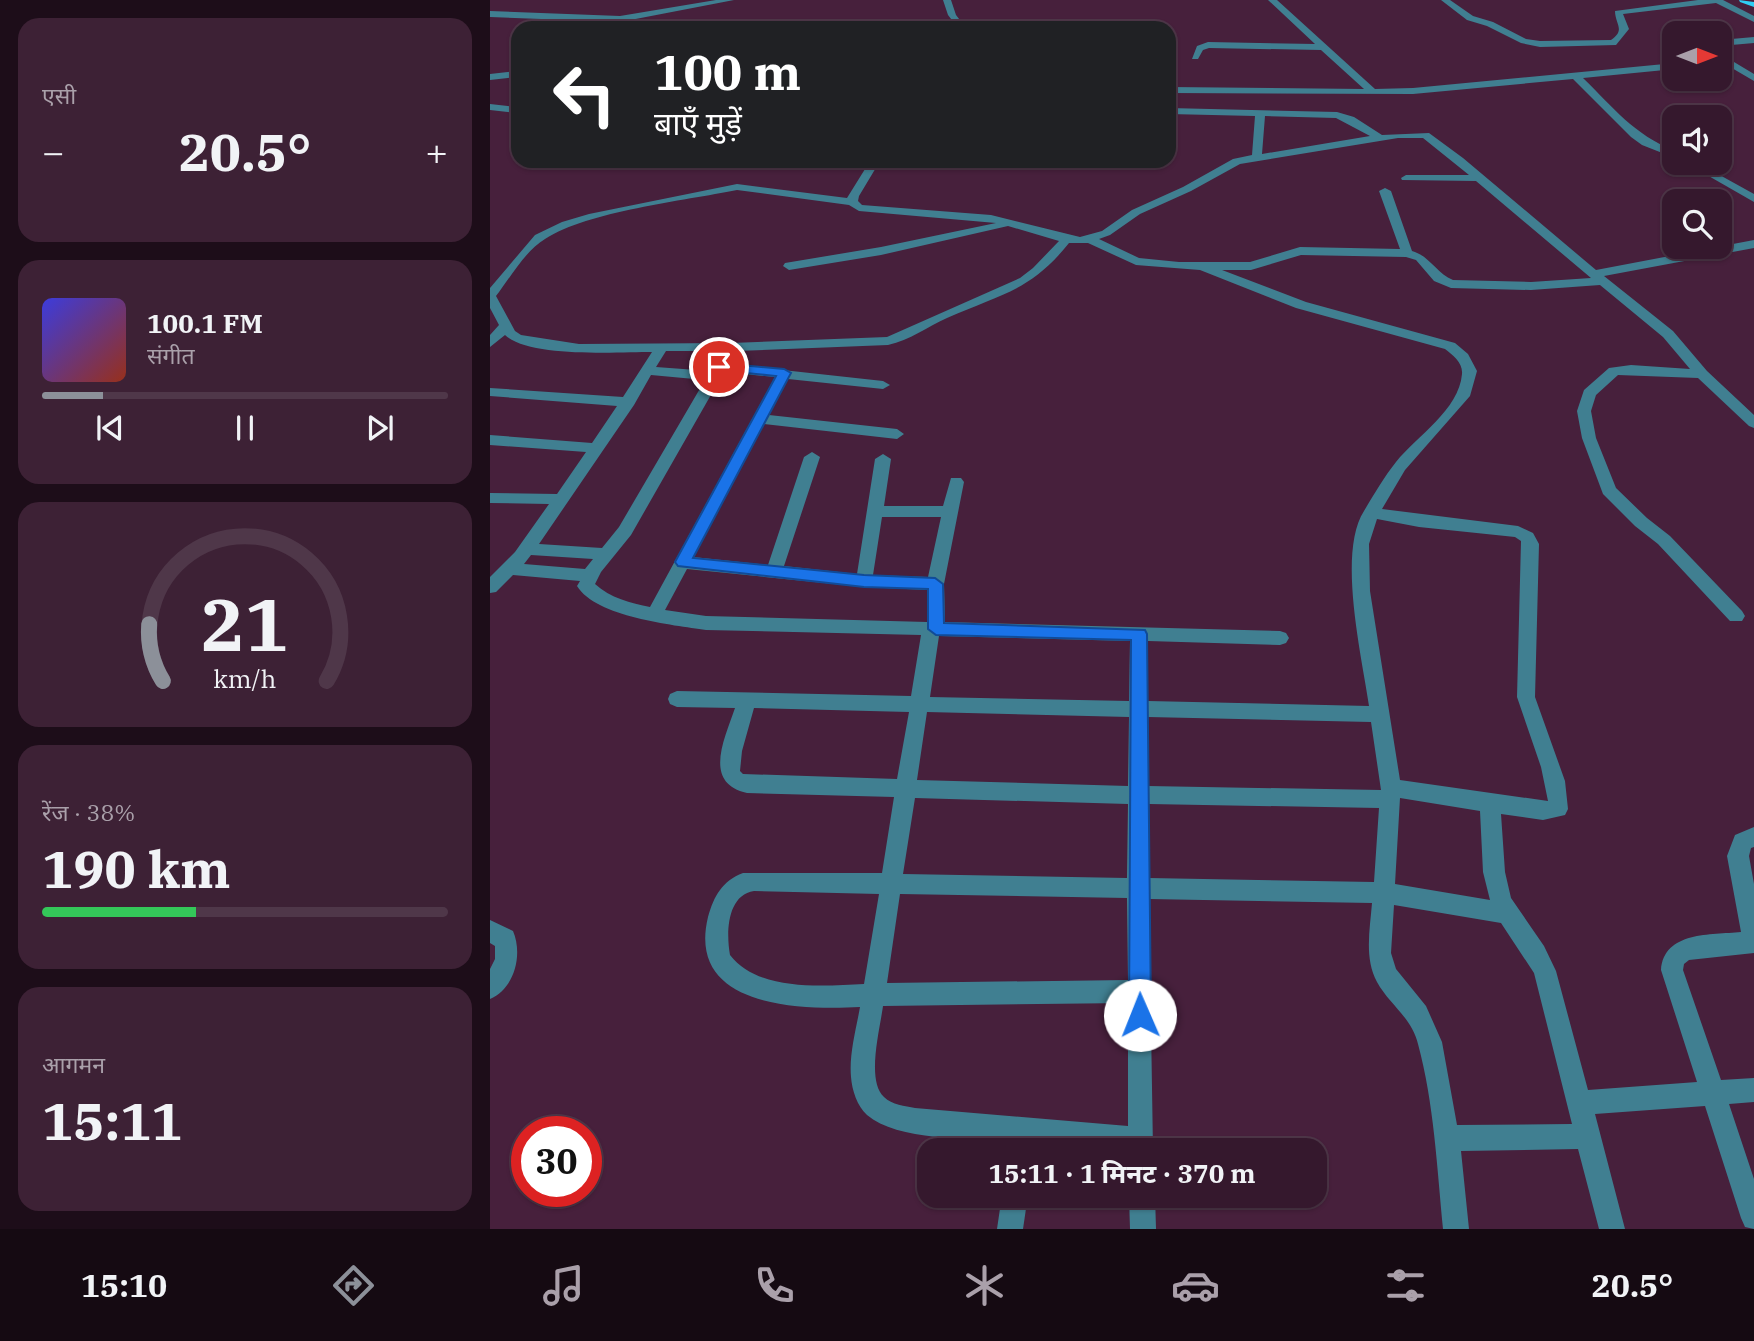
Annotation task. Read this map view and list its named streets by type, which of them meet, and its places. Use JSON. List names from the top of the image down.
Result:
{
  "north": "right",
  "page": {
    "tile": [
      "एसी",
      ["रेंज · 38%", "190 km"],
      ["आगमन", "15:11"]
    ],
    "turn": ["100 m", "बाएँ मुड़ें"],
    "heat": ["−", "20.5°", "+"],
    "song": ["100.1 FM", "संगीत"],
    "limit": "30",
    "trip": "15:11 · 1 मिनट · 370 m",
    "tabs": ["15:10", "20.5°"],
    "gauge": ["21", "km/h"]
  }
}
